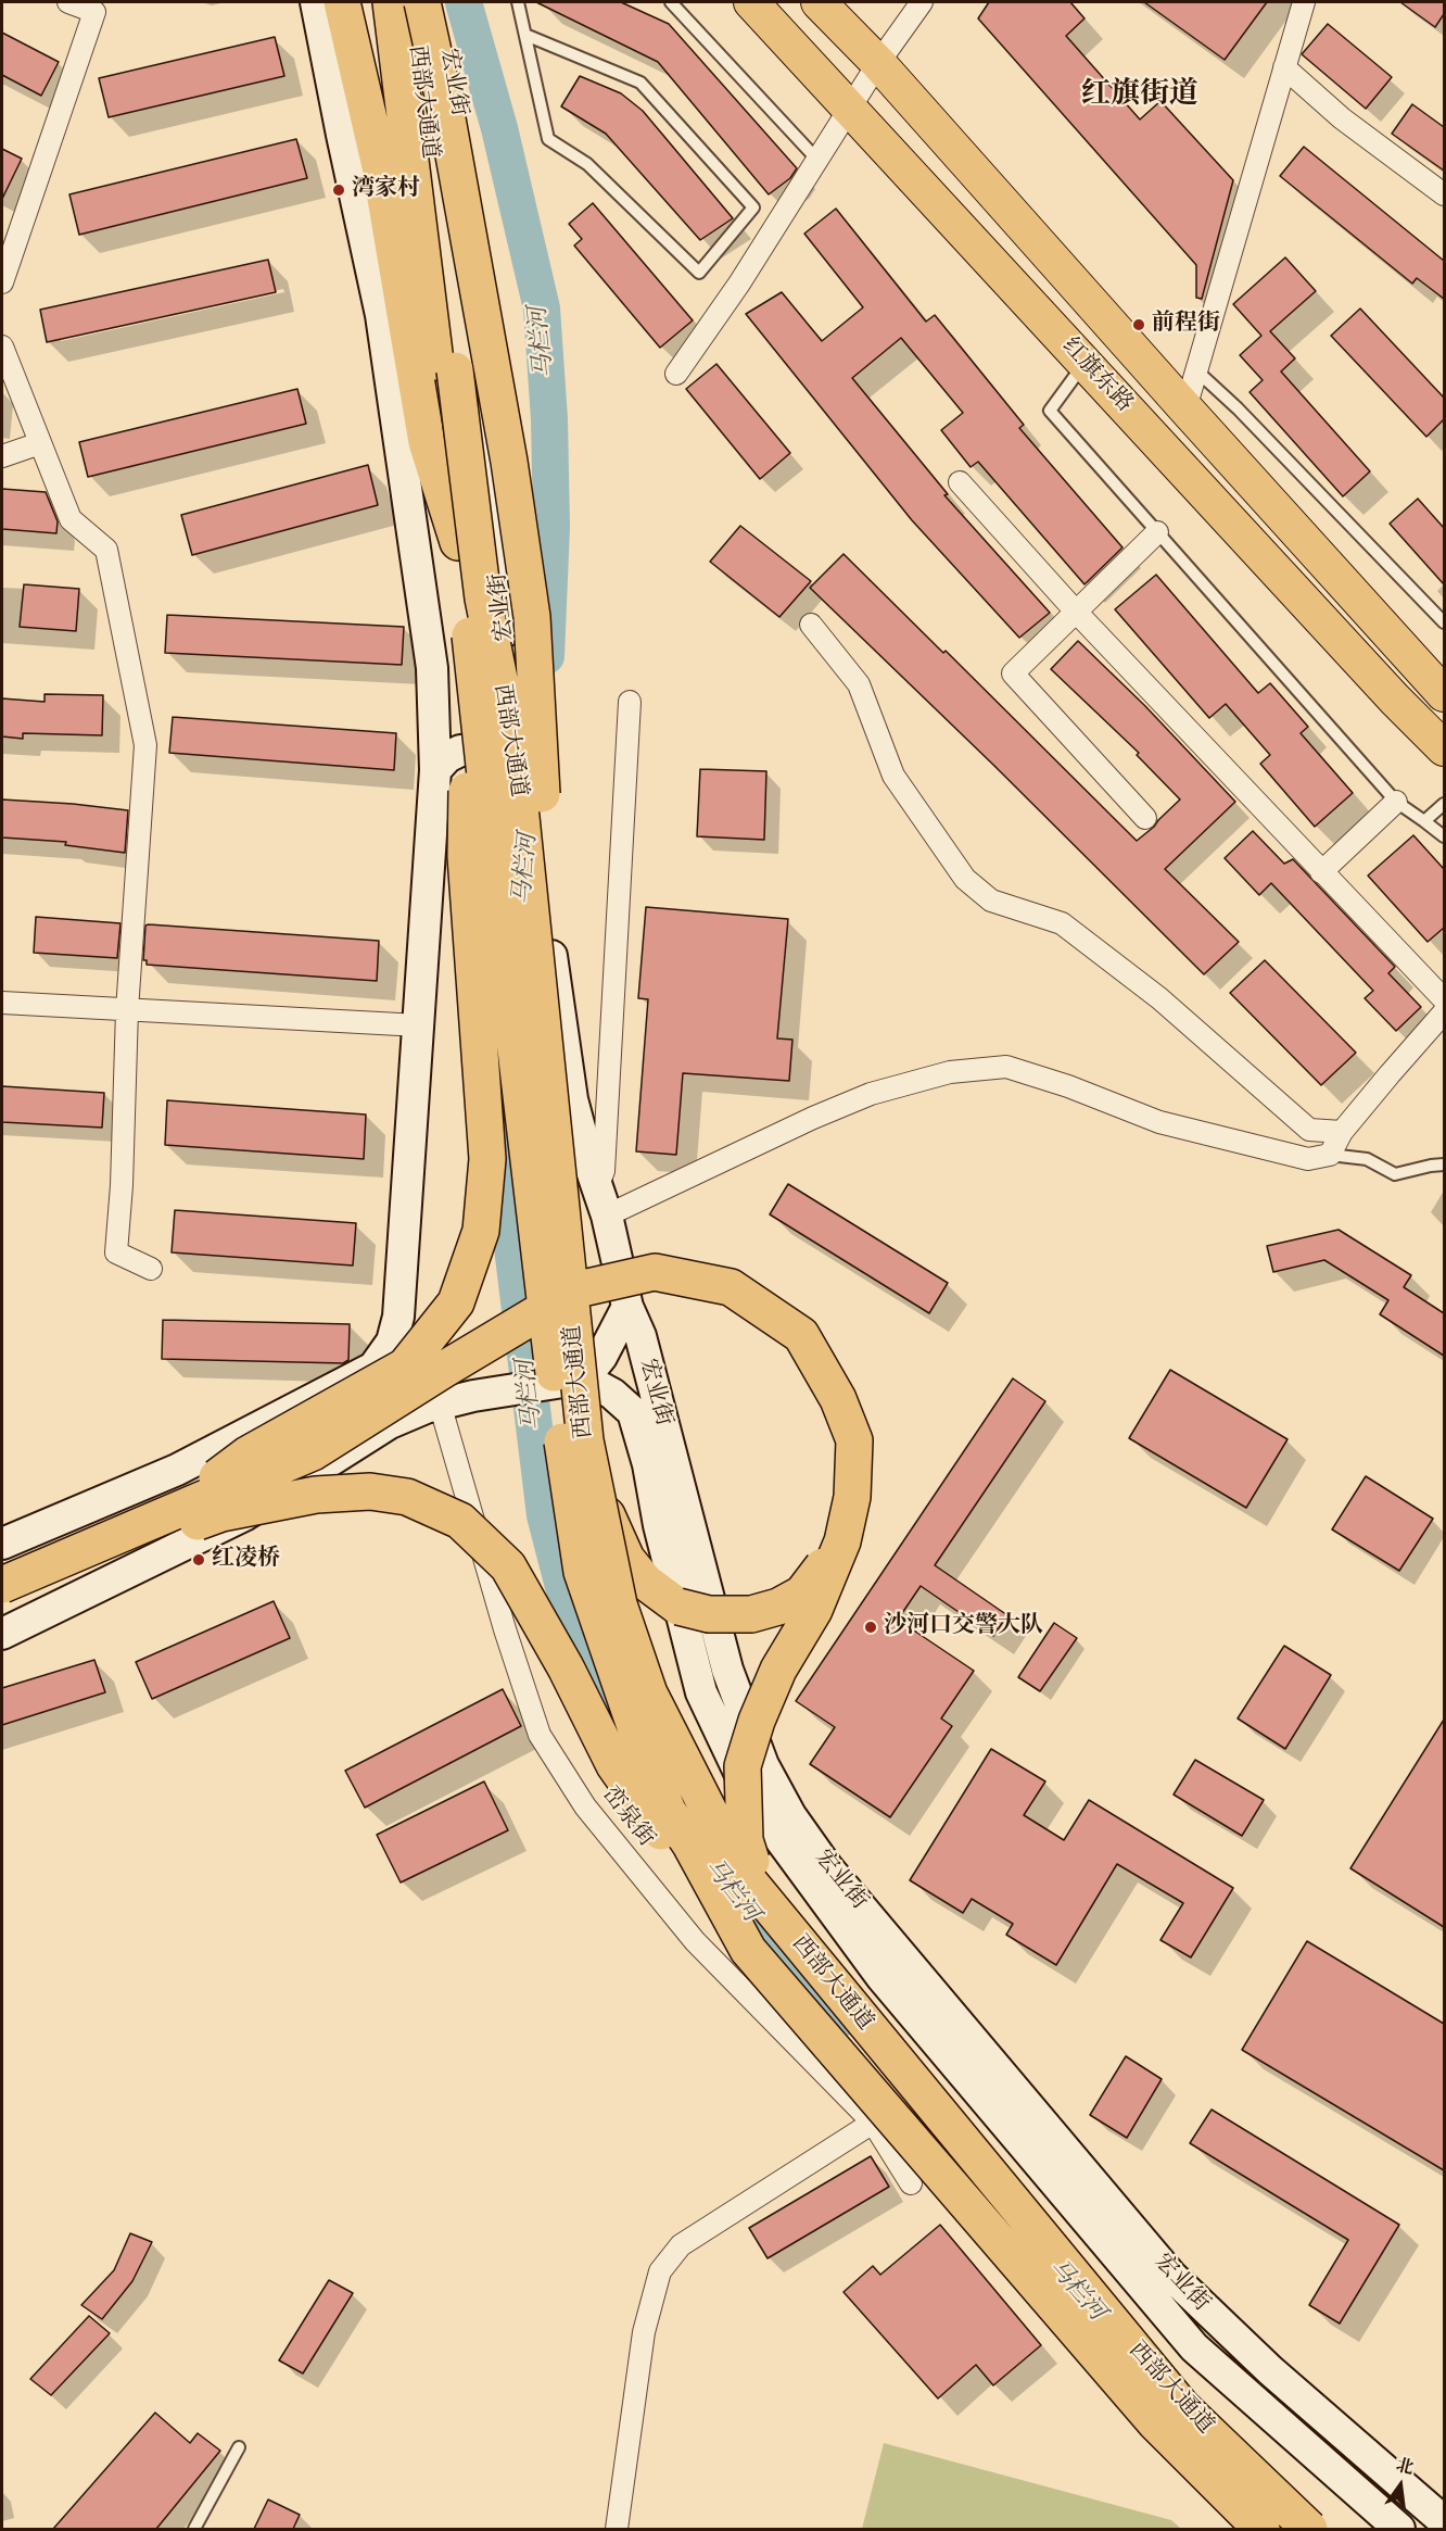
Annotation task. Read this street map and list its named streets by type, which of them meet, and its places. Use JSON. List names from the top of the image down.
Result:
{
  "streets": {
    "highway": ["西部大通道"],
    "main road": ["宏业街", "红旗东路"],
    "street": ["峦泉街"]
  },
  "districts": ["红旗街道"],
  "water": ["马栏河"],
  "places": [
    "湾家村",
    "前程街",
    "红凌桥",
    "沙河口交警大队"
  ],
  "north": "top"
}
